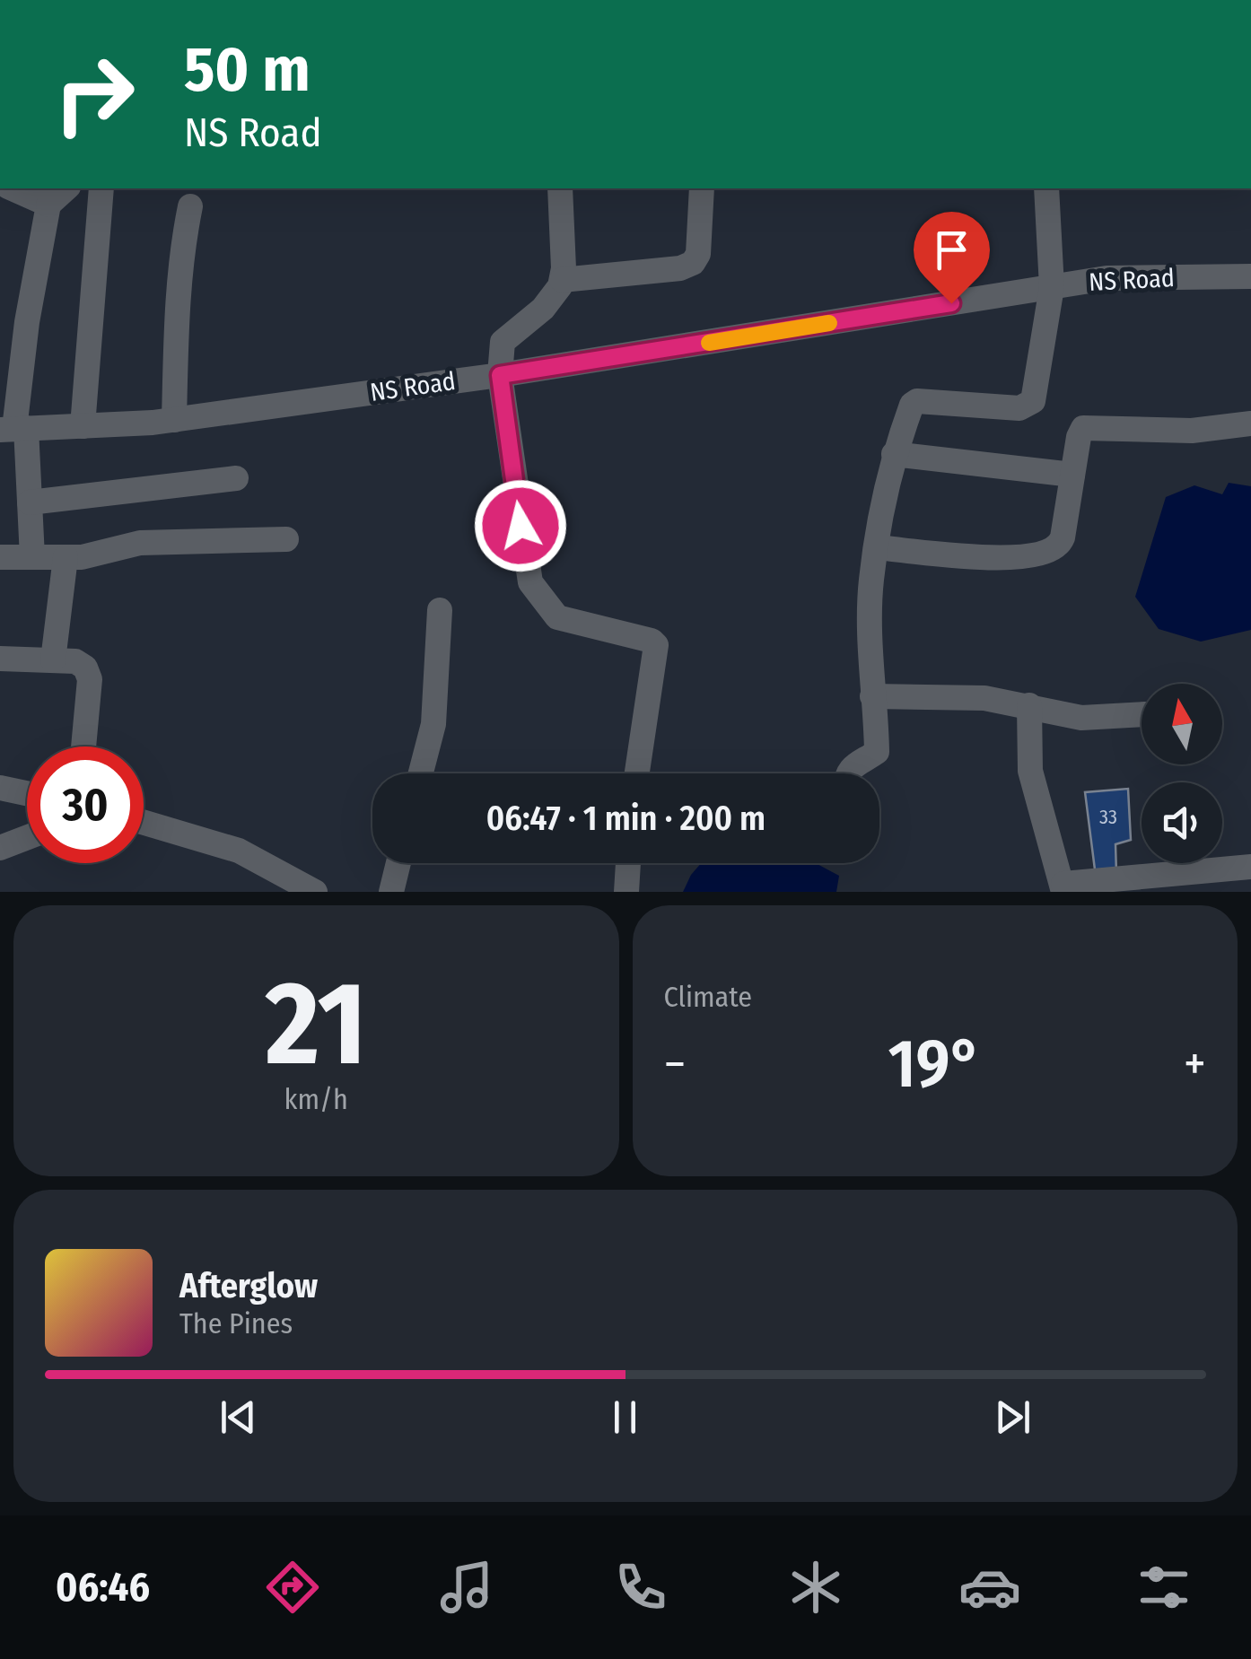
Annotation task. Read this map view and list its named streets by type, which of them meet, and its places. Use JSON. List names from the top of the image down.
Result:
{
  "streets": {
    "street": ["NS Road"]
  },
  "house_numbers": ["33"],
  "north": "top",
  "page": {
    "turn": ["50 m", "NS Road"],
    "limit": "30",
    "trip": "06:47 · 1 min · 200 m",
    "tile": [
      ["21", "km/h"],
      "Climate"
    ],
    "heat": ["−", "19°", "+"],
    "song": ["Afterglow", "The Pines"],
    "tabs": "06:46"
  }
}
